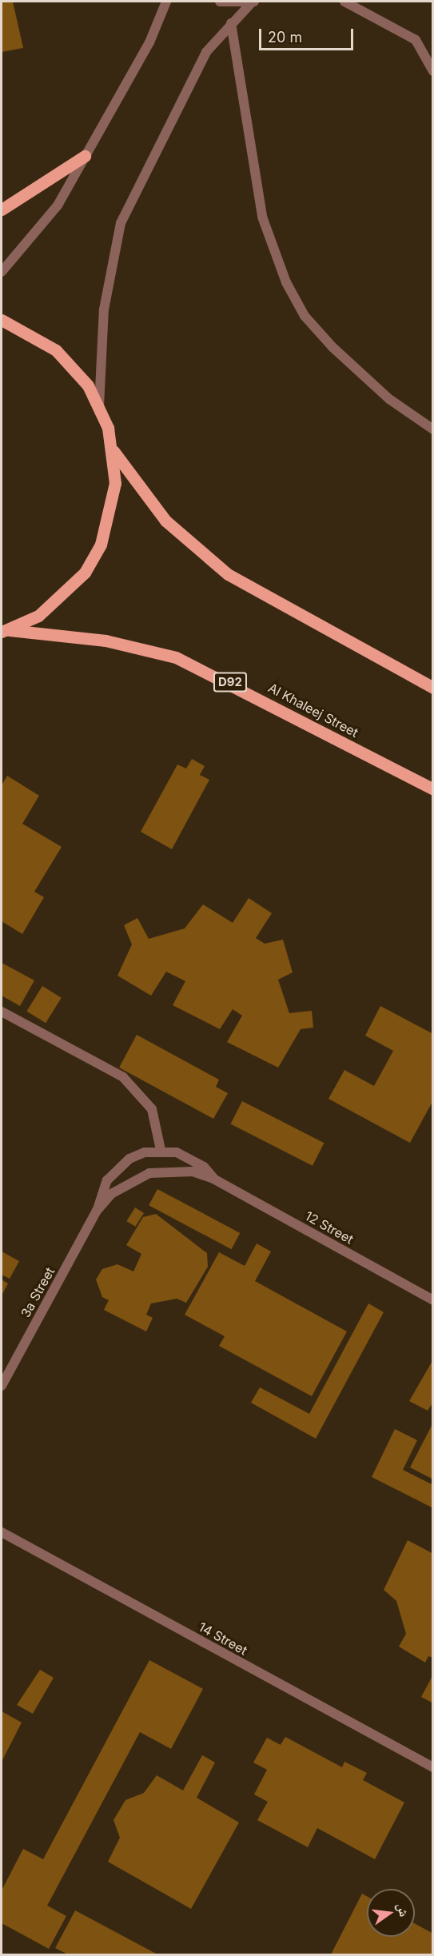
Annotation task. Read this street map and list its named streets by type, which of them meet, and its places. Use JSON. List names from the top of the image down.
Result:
{
  "streets": {
    "main road": ["D92", "Al Khaleej Street"],
    "street": ["12 Street", "3a Street", "14 Street"]
  },
  "crossings": [
    ["12 Street", "3a Street"]
  ],
  "scale_bar": "20 m",
  "north": "right"
}
